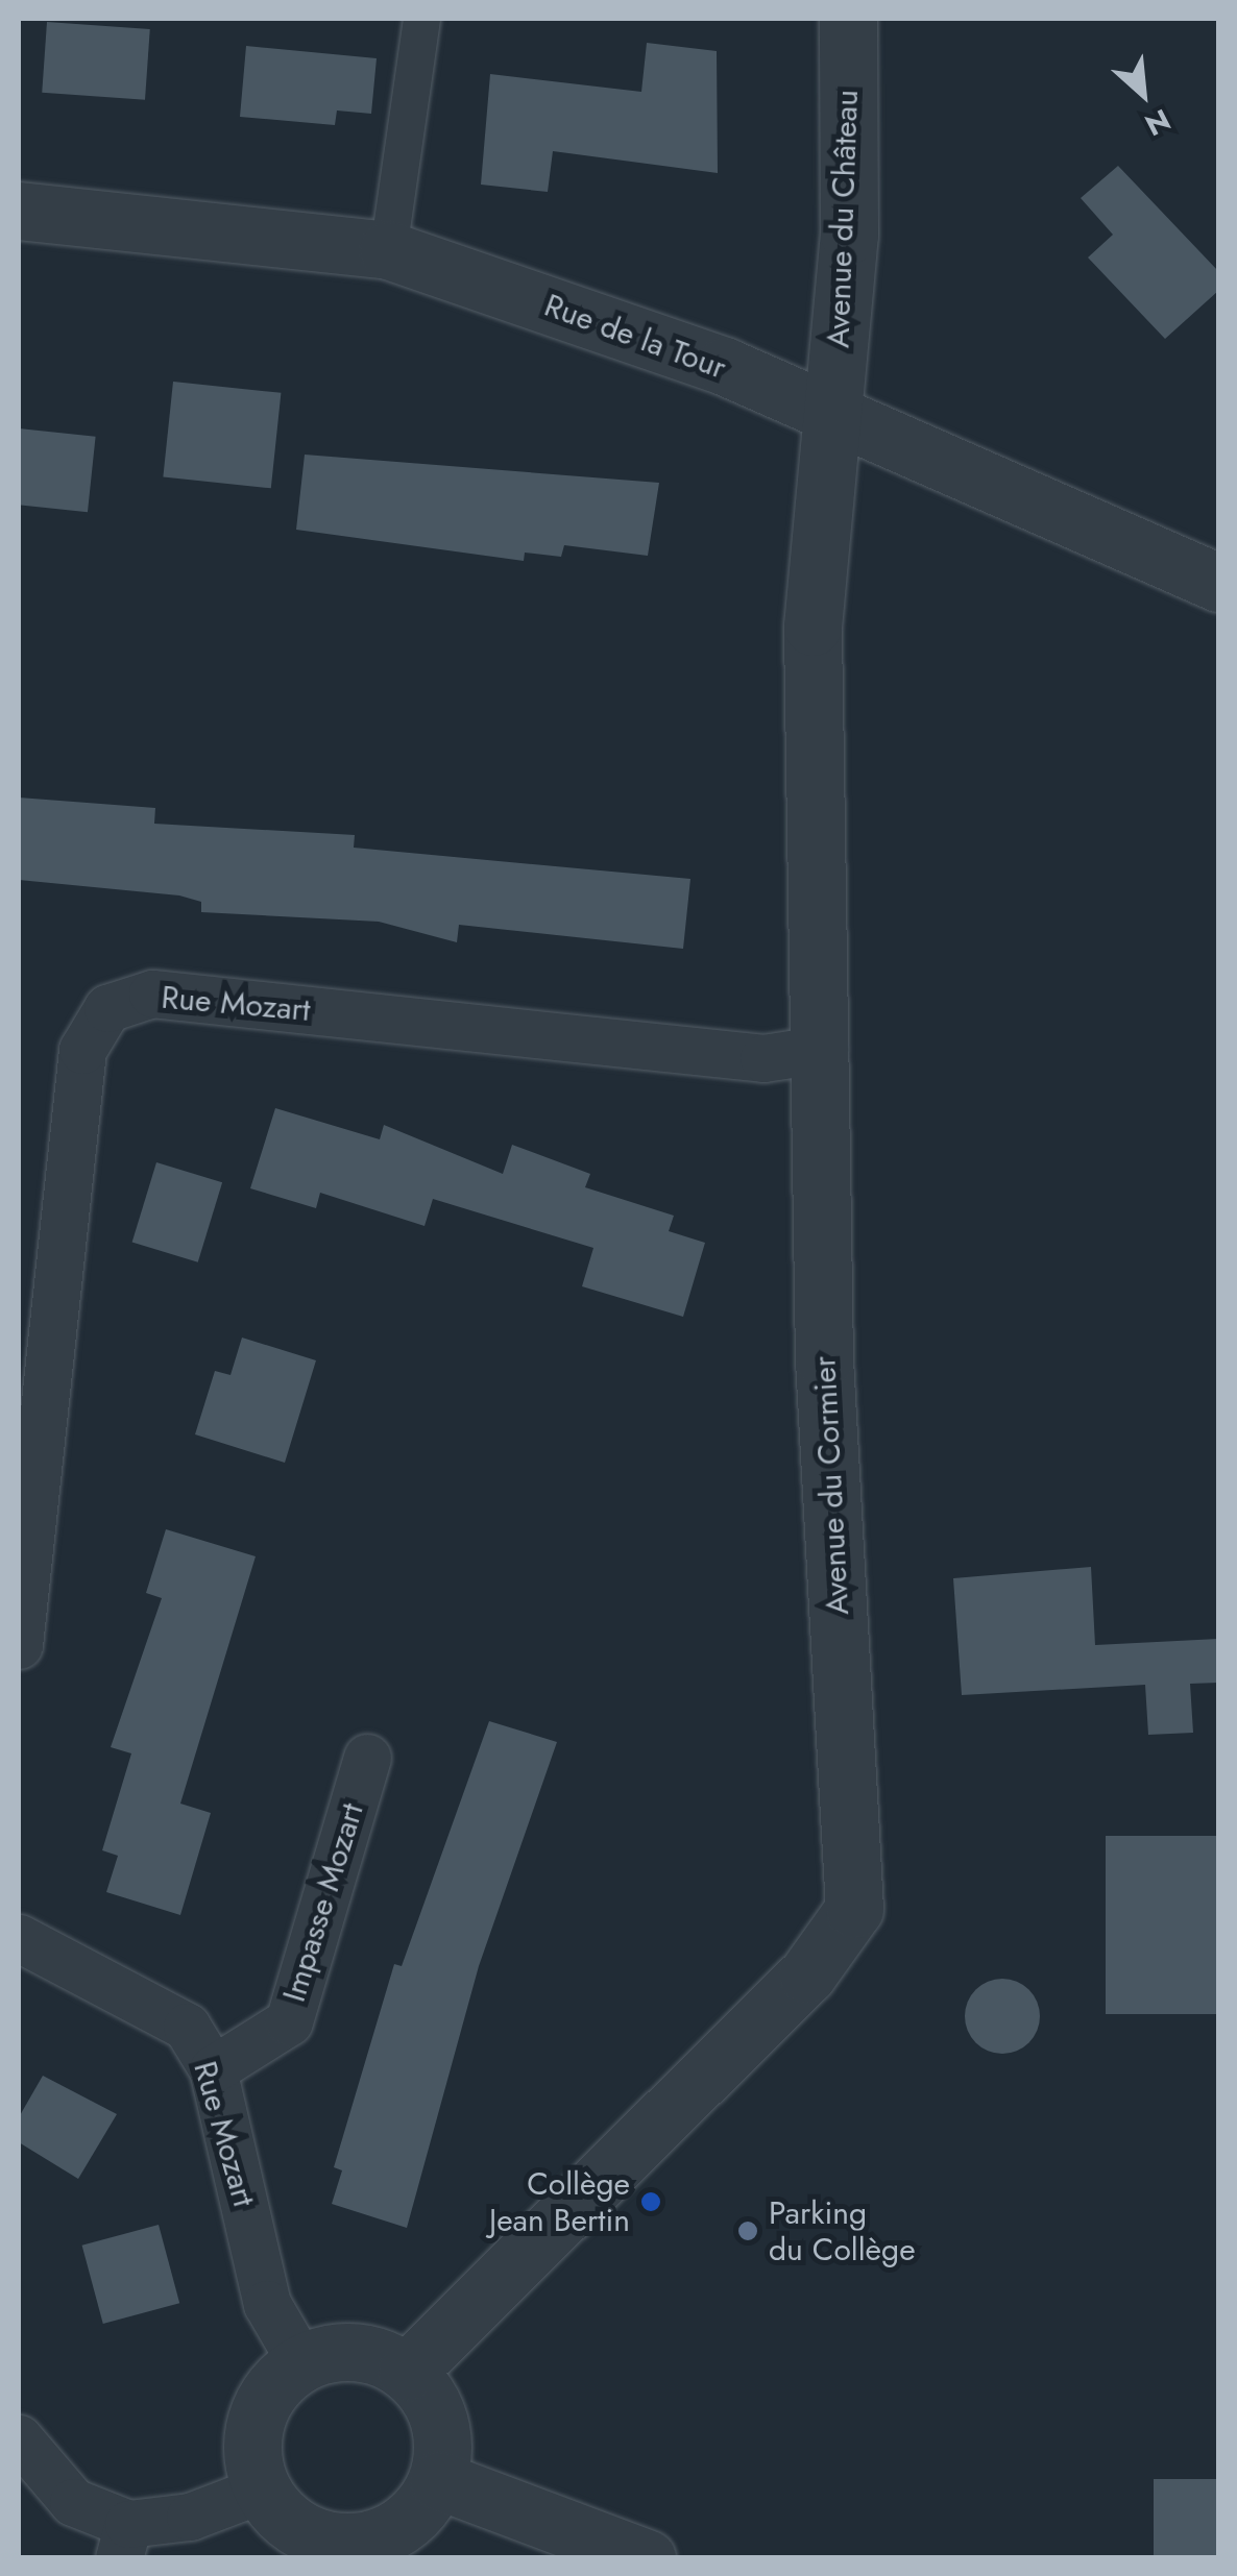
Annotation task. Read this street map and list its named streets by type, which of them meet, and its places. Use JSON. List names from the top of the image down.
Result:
{
  "streets": {
    "street": [
      "Avenue du Château",
      "Rue de la Tour",
      "Rue Mozart",
      "Avenue du Cormier",
      "Impasse Mozart"
    ]
  },
  "crossings": [
    ["Avenue du Château", "Rue de la Tour"],
    ["Avenue du Château", "Avenue du Cormier"],
    ["Rue de la Tour", "Avenue du Cormier"],
    ["Rue Mozart", "Avenue du Cormier"],
    ["Rue Mozart", "Impasse Mozart"]
  ],
  "places": ["Collège Jean Bertin", "Parking du Collège"],
  "north": "bottom right"
}
